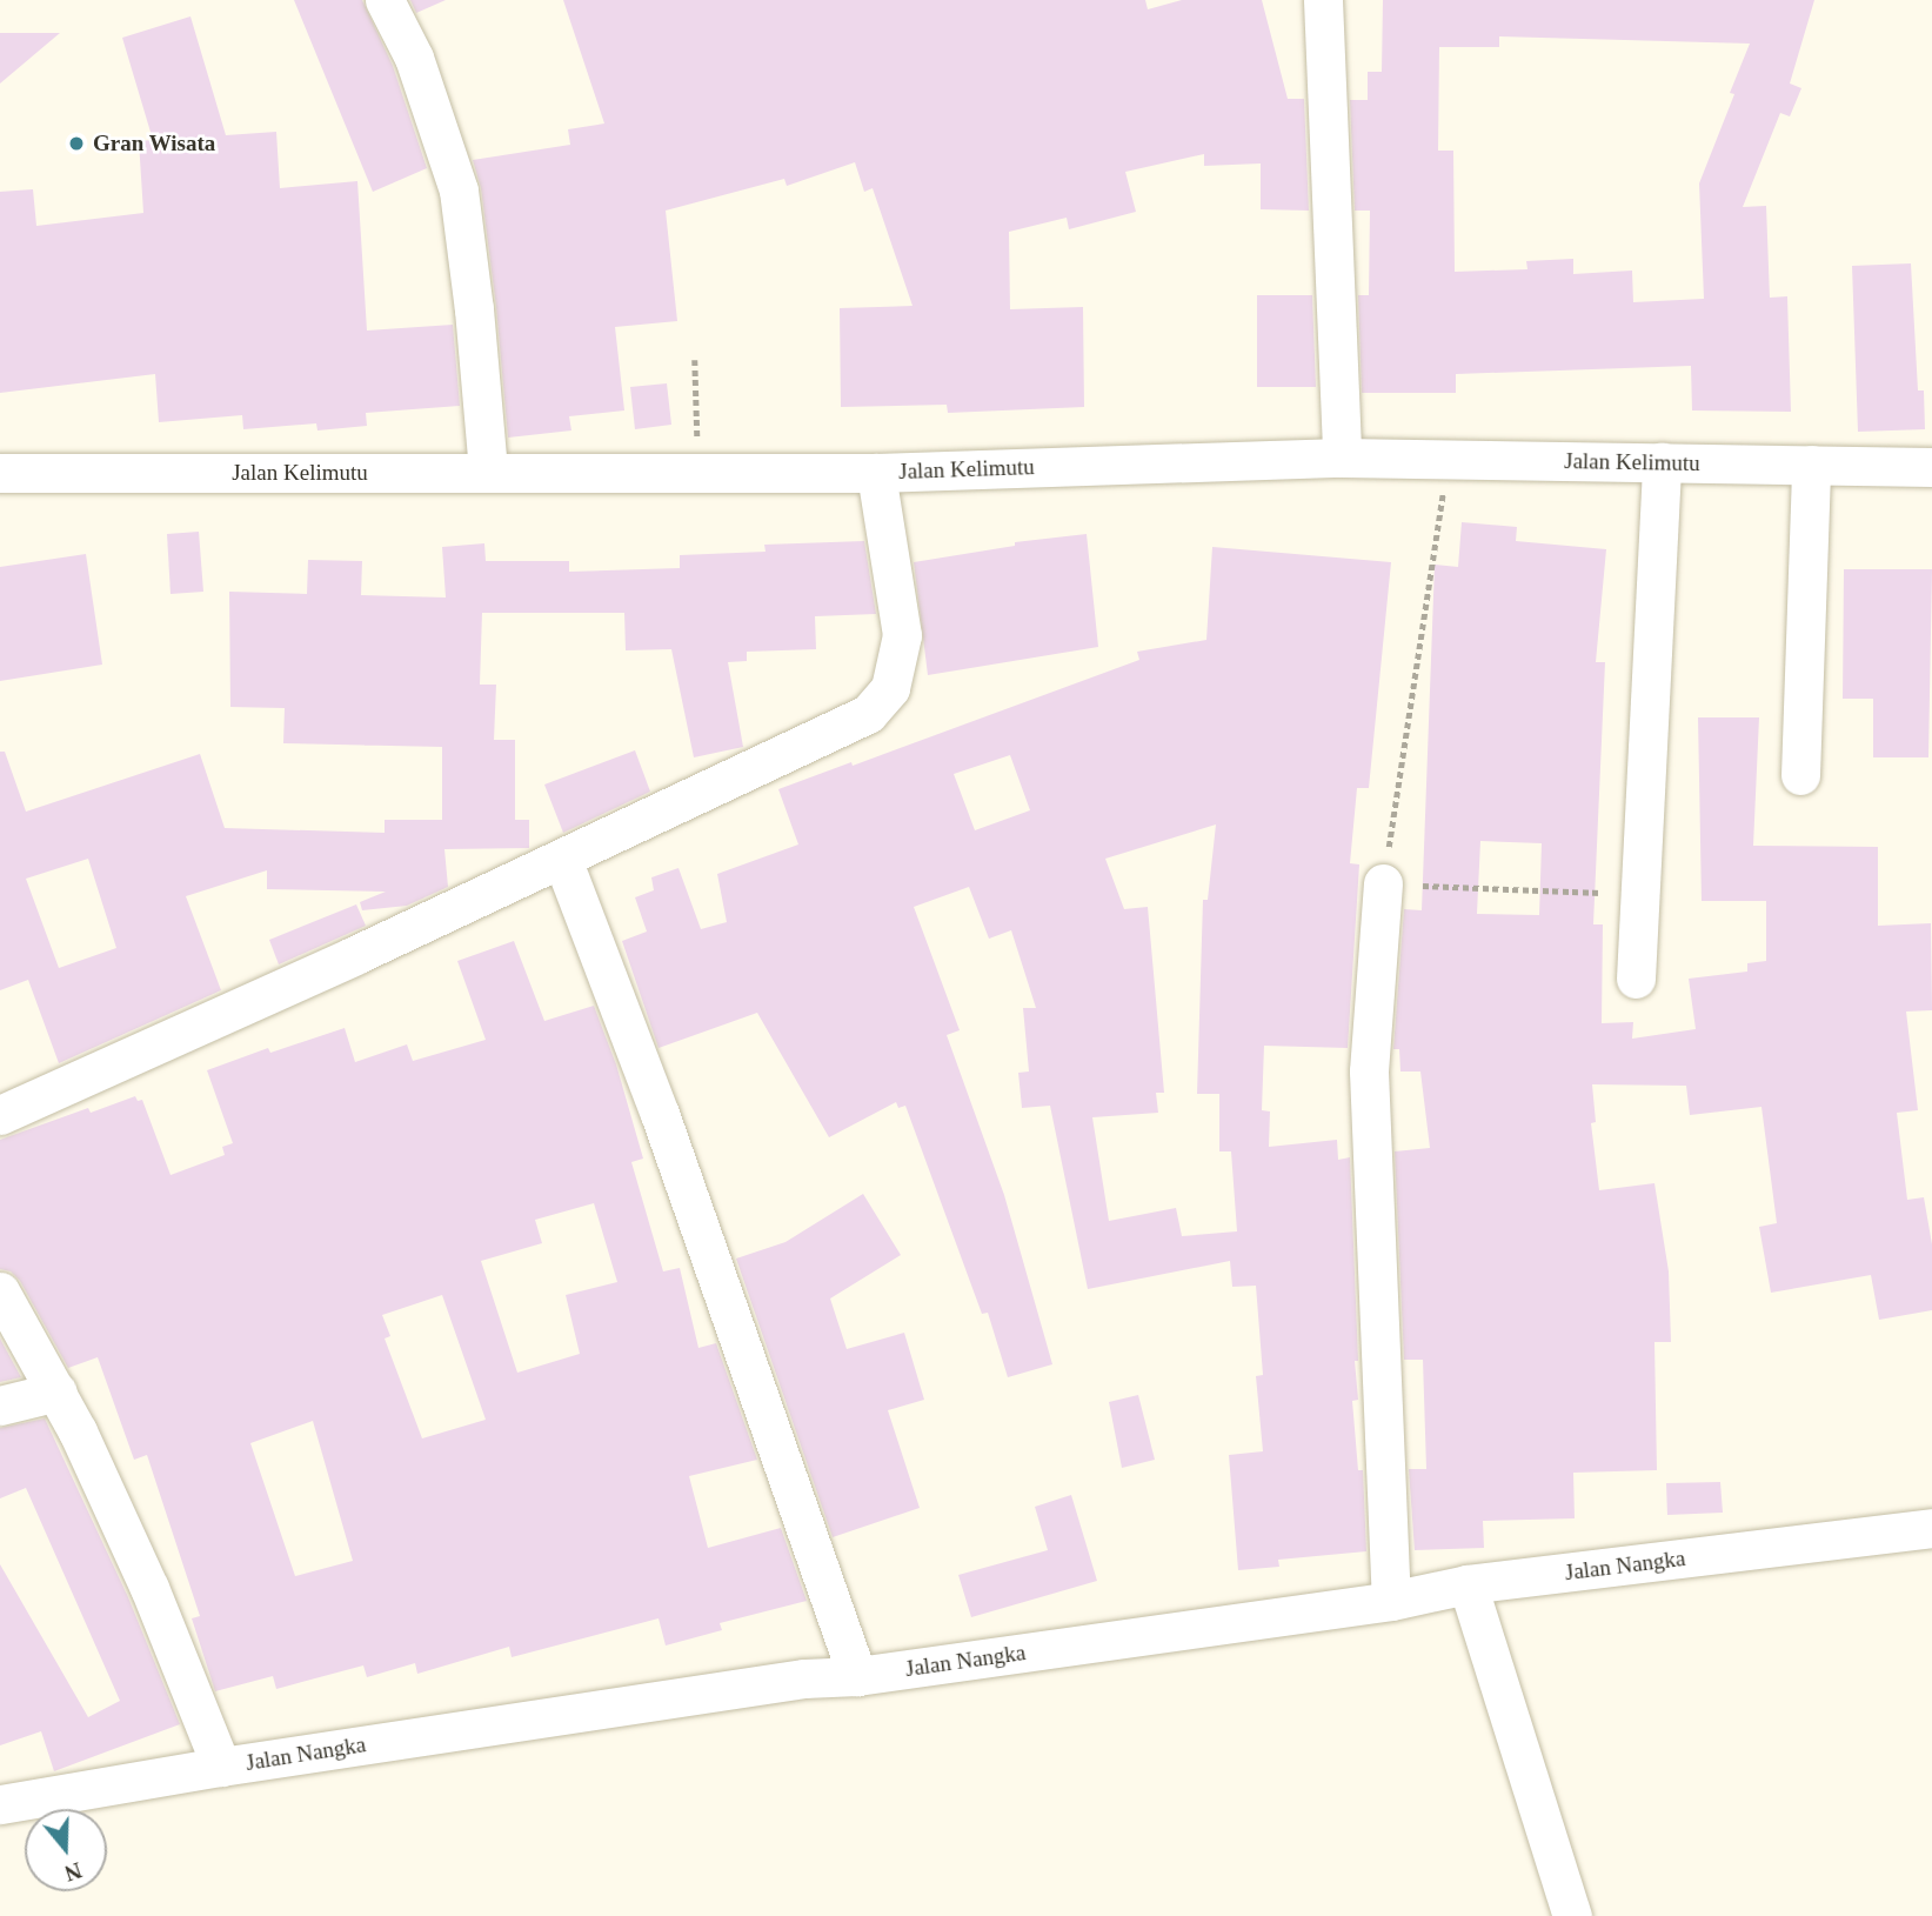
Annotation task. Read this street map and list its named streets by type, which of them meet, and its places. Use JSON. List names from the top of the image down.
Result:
{
  "streets": {
    "street": ["Jalan Kelimutu", "Jalan Nangka"]
  },
  "places": ["Gran Wisata"],
  "north": "bottom"
}
